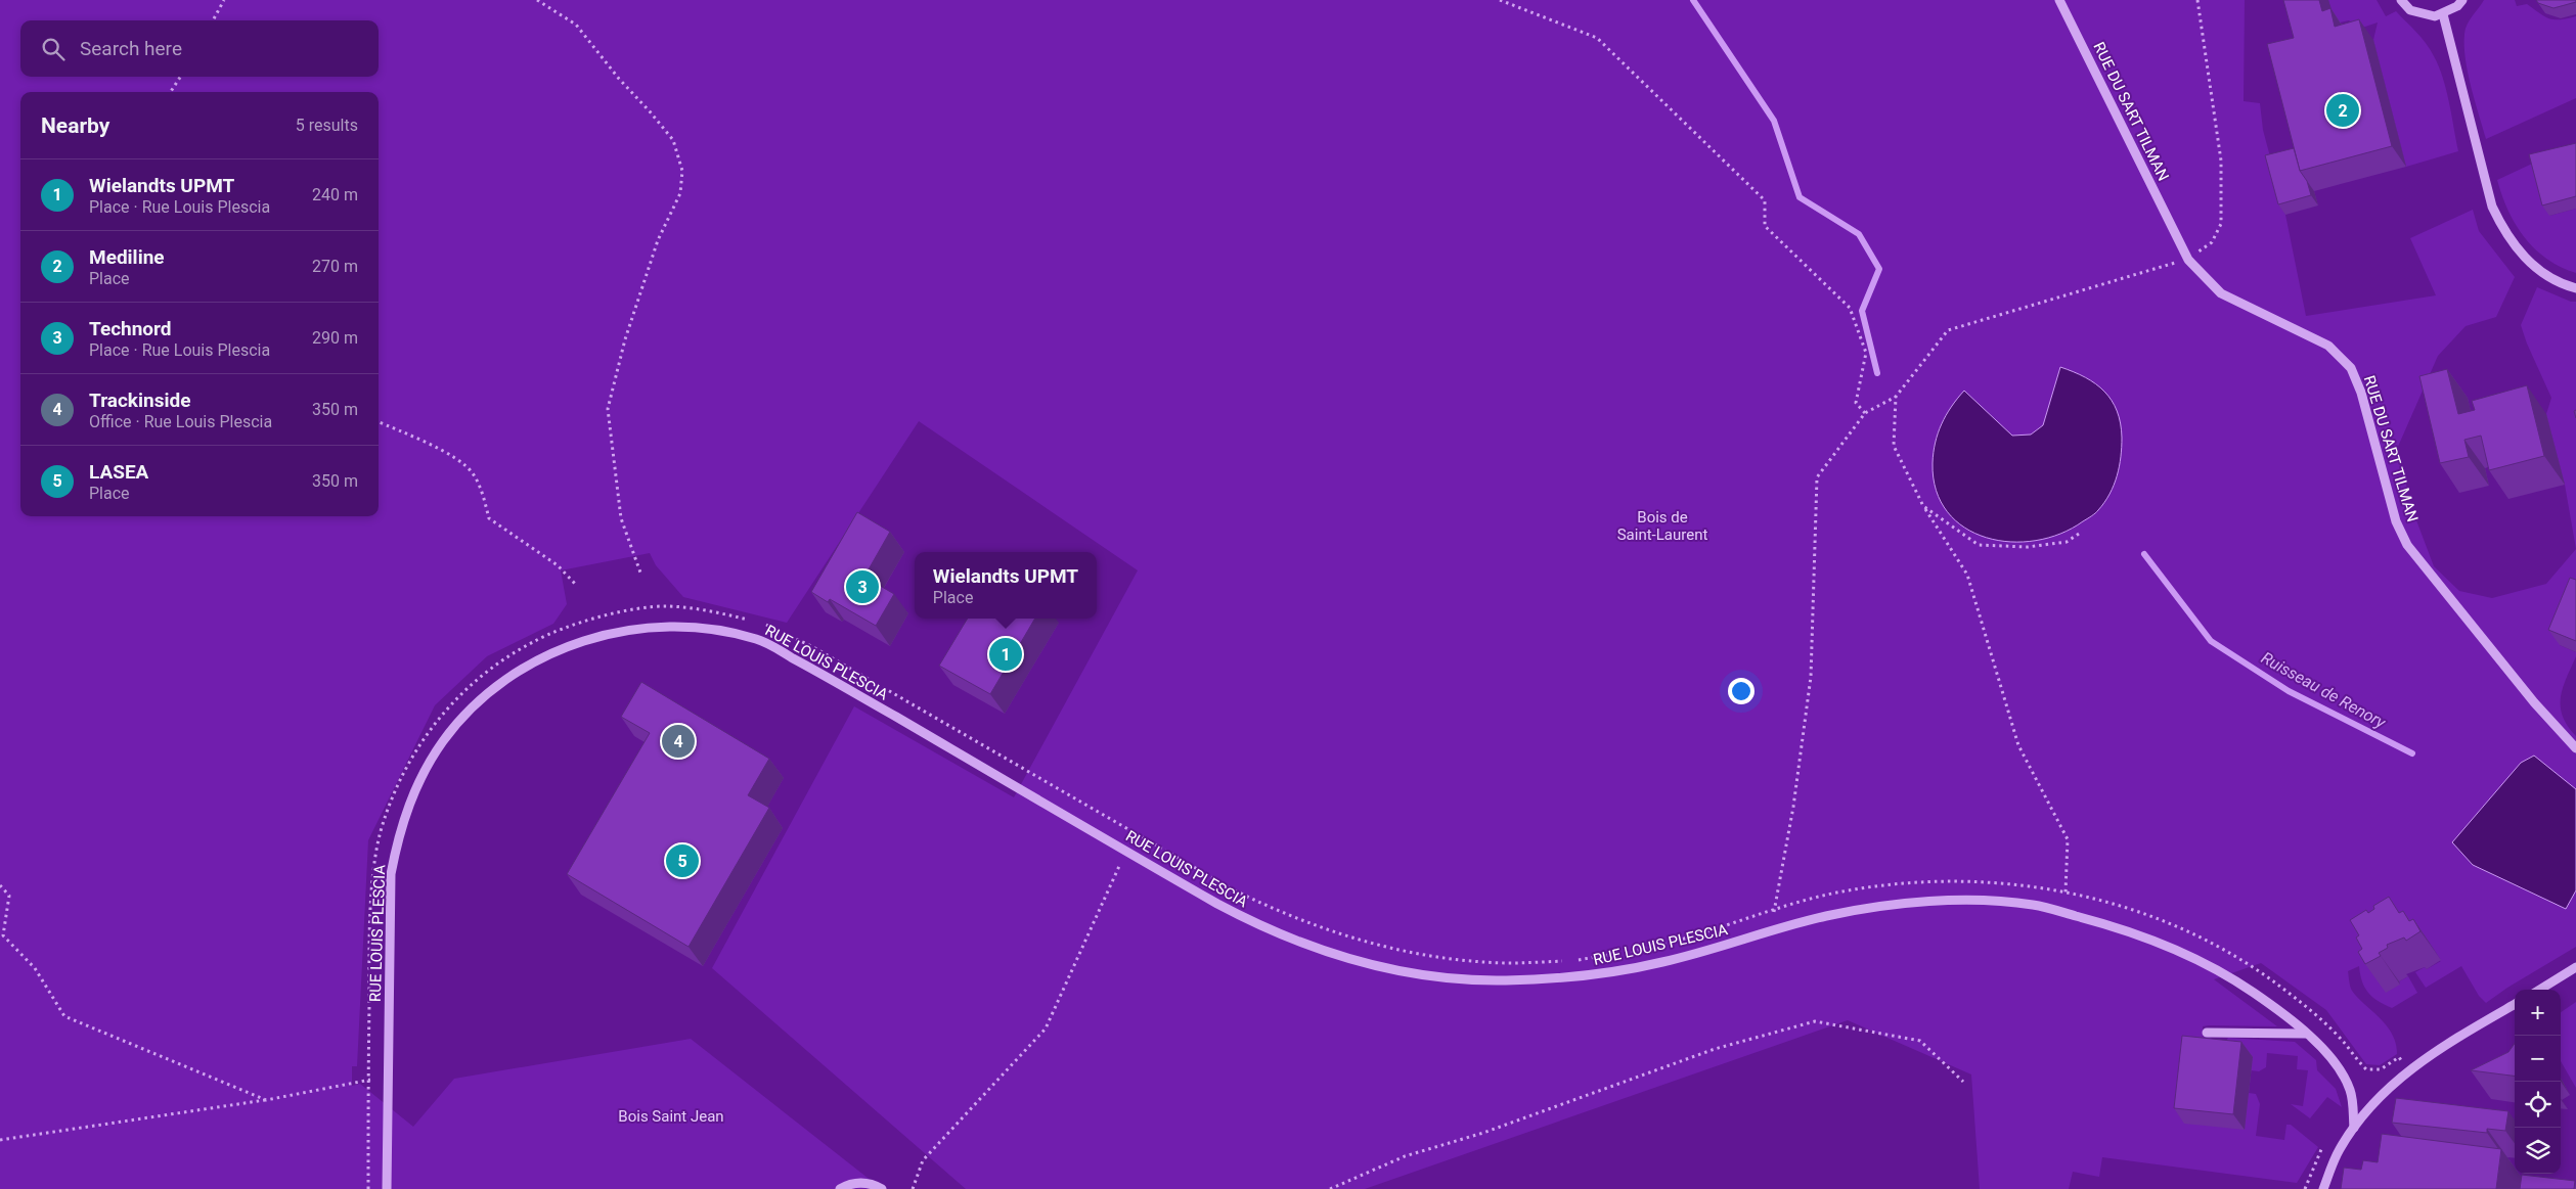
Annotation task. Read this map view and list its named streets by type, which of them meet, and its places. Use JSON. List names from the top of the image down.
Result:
{
  "streets": {
    "street": ["RUE DU SART TILMAN", "RUE LOUIS PLESCIA"]
  },
  "water": ["Ruisseau de Renory"],
  "parks": ["Bois de Saint-Laurent", "Bois Saint Jean"],
  "page": {
    "search": "Search here",
    "pins": [
      "2",
      "3",
      "1",
      "4",
      "5"
    ],
    "heading": ["Nearby", "5 results"],
    "list": [
      {
        "mark": "1",
        "name": "Wielandts UPMT",
        "note": "Place · Rue Louis Plescia",
        "value": "240 m"
      },
      {
        "mark": "2",
        "name": "Mediline",
        "note": "Place",
        "value": "270 m"
      },
      {
        "mark": "3",
        "name": "Technord",
        "note": "Place · Rue Louis Plescia",
        "value": "290 m"
      },
      {
        "mark": "4",
        "name": "Trackinside",
        "note": "Office · Rue Louis Plescia",
        "value": "350 m"
      },
      {
        "mark": "5",
        "name": "LASEA",
        "note": "Place",
        "value": "350 m"
      }
    ],
    "popup": ["Wielandts UPMT", "Place"],
    "map_buttons": ["+", "−"]
  }
}
